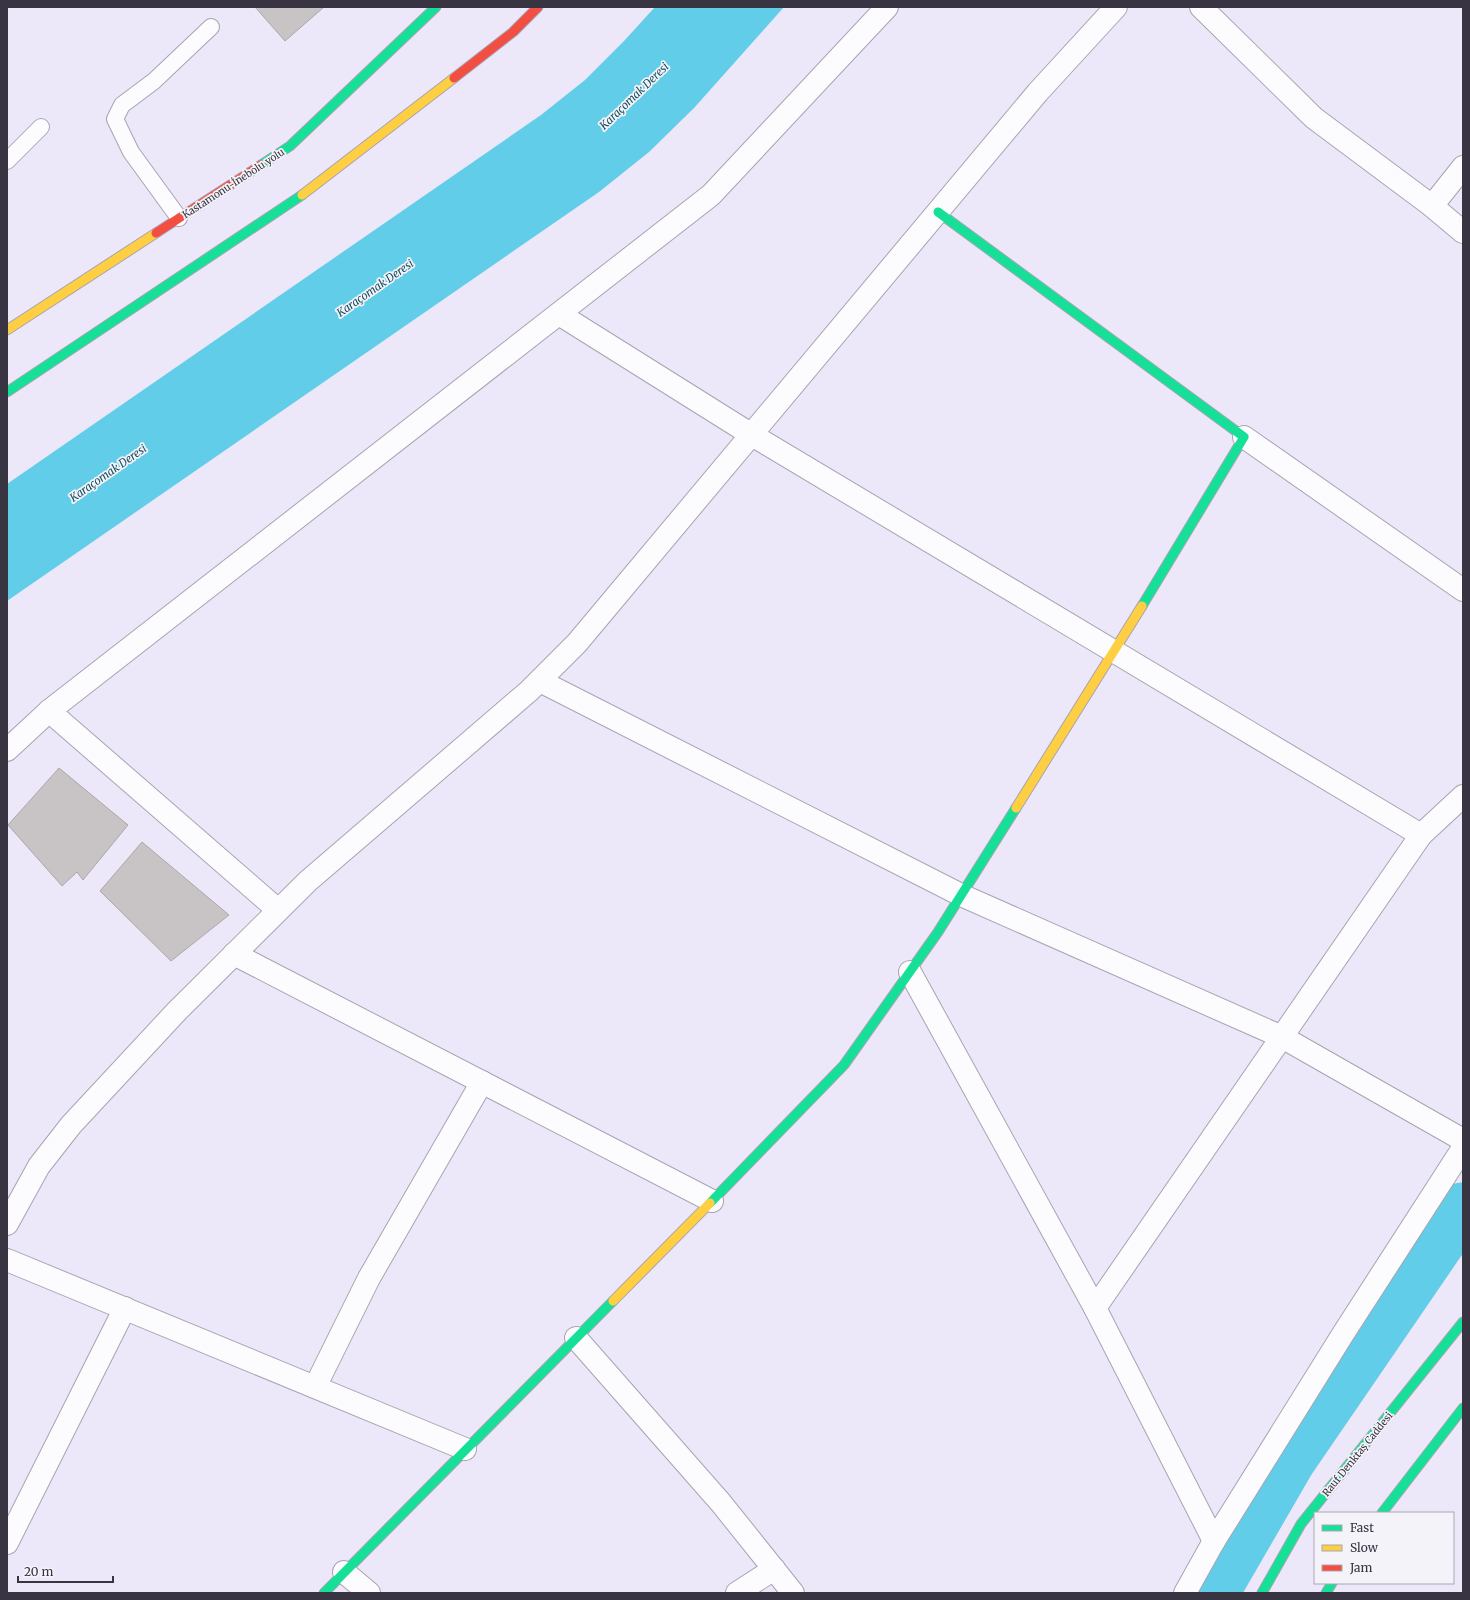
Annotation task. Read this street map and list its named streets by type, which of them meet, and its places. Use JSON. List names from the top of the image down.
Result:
{
  "streets": {
    "street": ["Kastamonu-İnebolu yolu", "Rauf Denktaş Caddesi"]
  },
  "water": ["Karaçomak Deresi"],
  "legend": ["Fast", "Slow", "Jam"],
  "scale_bar": "20 m"
}
